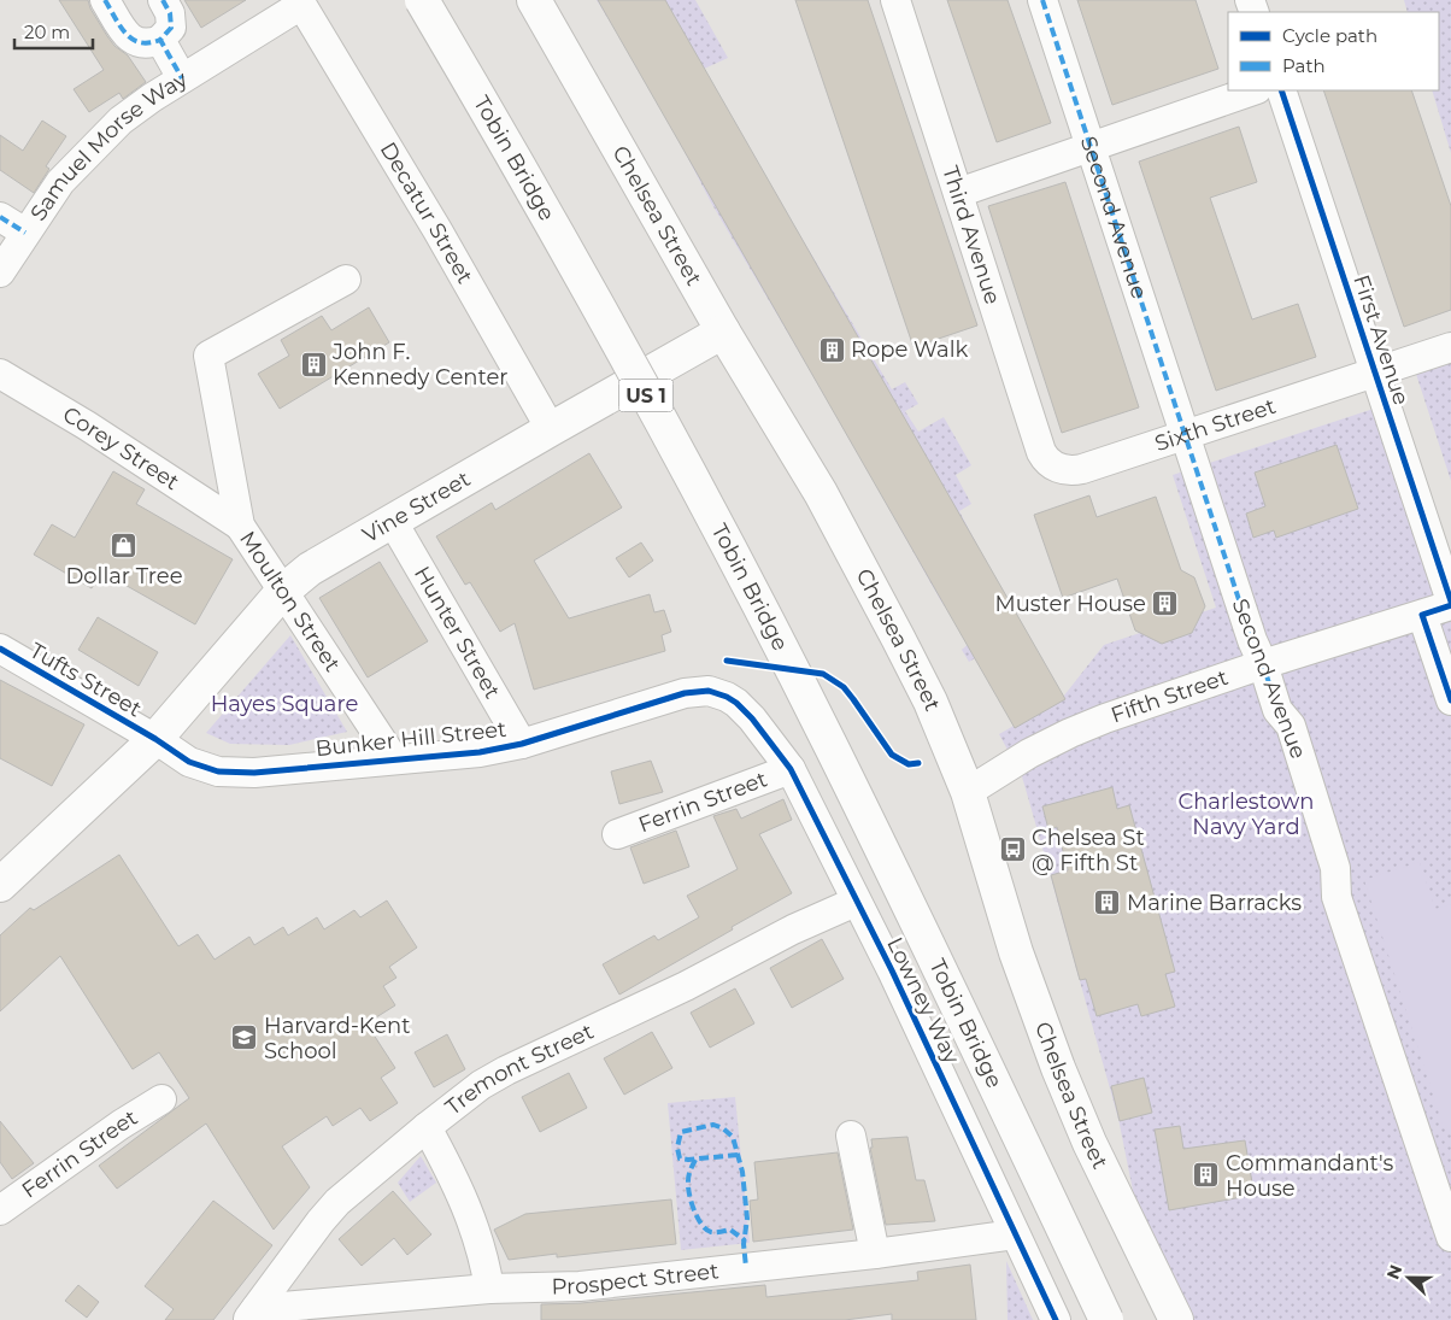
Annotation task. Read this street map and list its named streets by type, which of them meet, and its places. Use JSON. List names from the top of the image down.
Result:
{
  "streets": {
    "main road": [
      "Tobin Bridge",
      "Chelsea Street",
      "US 1",
      "Vine Street"
    ],
    "street": [
      "Samuel Morse Way",
      "Decatur Street",
      "Second Avenue",
      "Third Avenue",
      "First Avenue",
      "Sixth Street",
      "Corey Street",
      "Moulton Street",
      "Hunter Street",
      "Tufts Street",
      "Fifth Street",
      "Bunker Hill Street",
      "Ferrin Street",
      "Lowney Way",
      "Tremont Street",
      "Prospect Street"
    ]
  },
  "crossings": [
    ["Samuel Morse Way", "Decatur Street"],
    ["Decatur Street", "Vine Street"],
    ["Chelsea Street", "Vine Street"],
    ["Chelsea Street", "Fifth Street"],
    ["Second Avenue", "Sixth Street"],
    ["Second Avenue", "Fifth Street"],
    ["Third Avenue", "Sixth Street"],
    ["First Avenue", "Sixth Street"],
    ["First Avenue", "Fifth Street"],
    ["Corey Street", "Moulton Street"],
    ["Vine Street", "Moulton Street"],
    ["Vine Street", "Hunter Street"],
    ["Vine Street", "Tufts Street"],
    ["Vine Street", "Bunker Hill Street"],
    ["Moulton Street", "Bunker Hill Street"],
    ["Hunter Street", "Bunker Hill Street"],
    ["Tufts Street", "Bunker Hill Street"],
    ["Bunker Hill Street", "Lowney Way"],
    ["Ferrin Street", "Lowney Way"],
    ["Lowney Way", "Tremont Street"],
    ["Lowney Way", "Prospect Street"],
    ["Tremont Street", "Prospect Street"]
  ],
  "parks": ["Hayes Square", "Charlestown Navy Yard"],
  "places": {
    "building": [
      "Rope Walk",
      "John F. Kennedy Center",
      "Muster House",
      "Marine Barracks",
      "Commandant's House"
    ],
    "shop": ["Dollar Tree"],
    "bus stop": ["Chelsea St @ Fifth St"],
    "school or university": ["Harvard-Kent School"]
  },
  "legend": ["Cycle path", "Path"],
  "scale_bar": "20 m",
  "north": "left"
}
